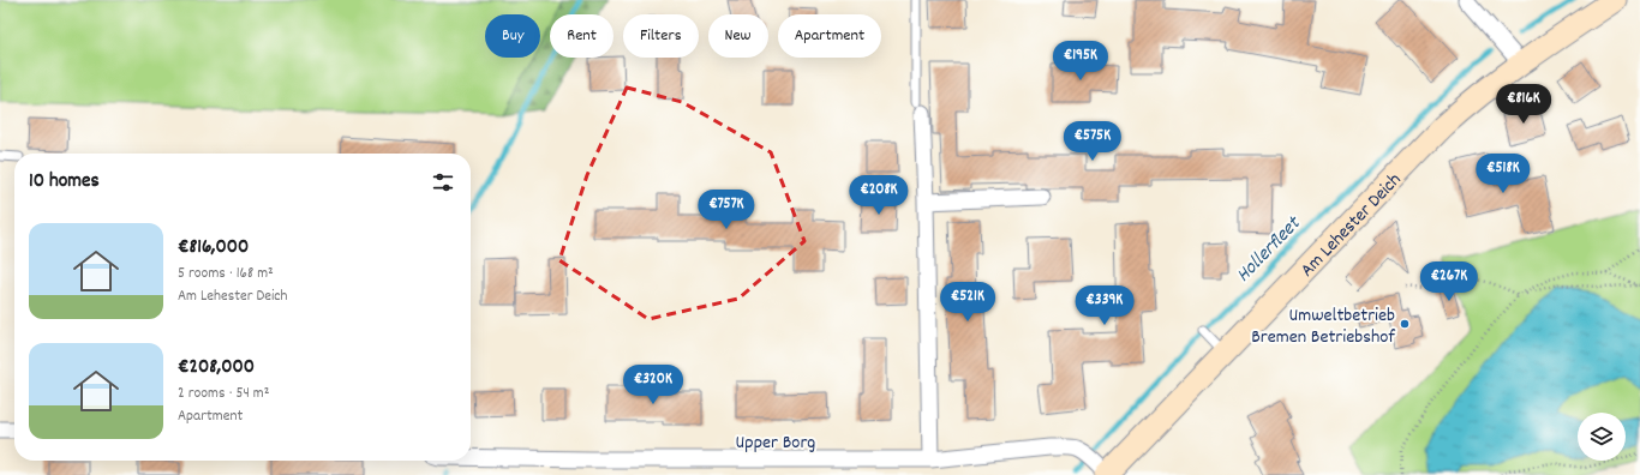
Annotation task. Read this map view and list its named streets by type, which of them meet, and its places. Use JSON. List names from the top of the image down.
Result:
{
  "streets": {
    "street": ["Am Lehester Deich", "Upper Borg"]
  },
  "crossings": [
    ["Am Lehester Deich", "Upper Borg"]
  ],
  "water": ["Hollerfleet"],
  "places": ["Umweltbetrieb Bremen Betriebshof"],
  "page": {
    "chip": [
      "Buy",
      "Rent",
      "Filters",
      "New",
      "Apartment"
    ],
    "price": [
      "€195K",
      "€816K",
      "€575K",
      "€518K",
      "€208K",
      "€757K",
      "€267K",
      "€521K",
      "€339K",
      "€320K"
    ],
    "heading": "10 homes",
    "list": [
      {
        "name": "€816,000",
        "note": "5 rooms · 168 m² · Am Lehester Deich"
      },
      {
        "name": "€208,000",
        "note": "2 rooms · 54 m² · Apartment"
      }
    ]
  }
}
